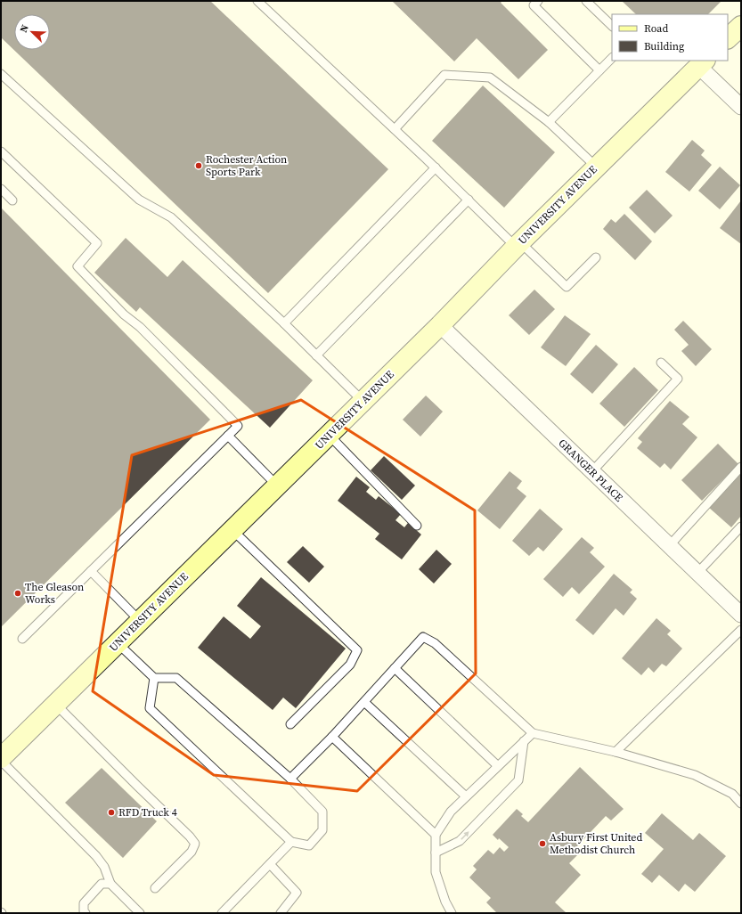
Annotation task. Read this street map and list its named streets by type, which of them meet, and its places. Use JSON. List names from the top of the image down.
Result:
{
  "streets": {
    "main road": ["UNIVERSITY AVENUE"],
    "street": ["GRANGER PLACE"]
  },
  "crossings": [
    ["UNIVERSITY AVENUE", "GRANGER PLACE"]
  ],
  "places": [
    "Rochester Action Sports Park",
    "The Gleason Works",
    "RFD Truck 4",
    "Asbury First United Methodist Church"
  ],
  "legend": ["Road", "Building"],
  "north": "top left"
}
